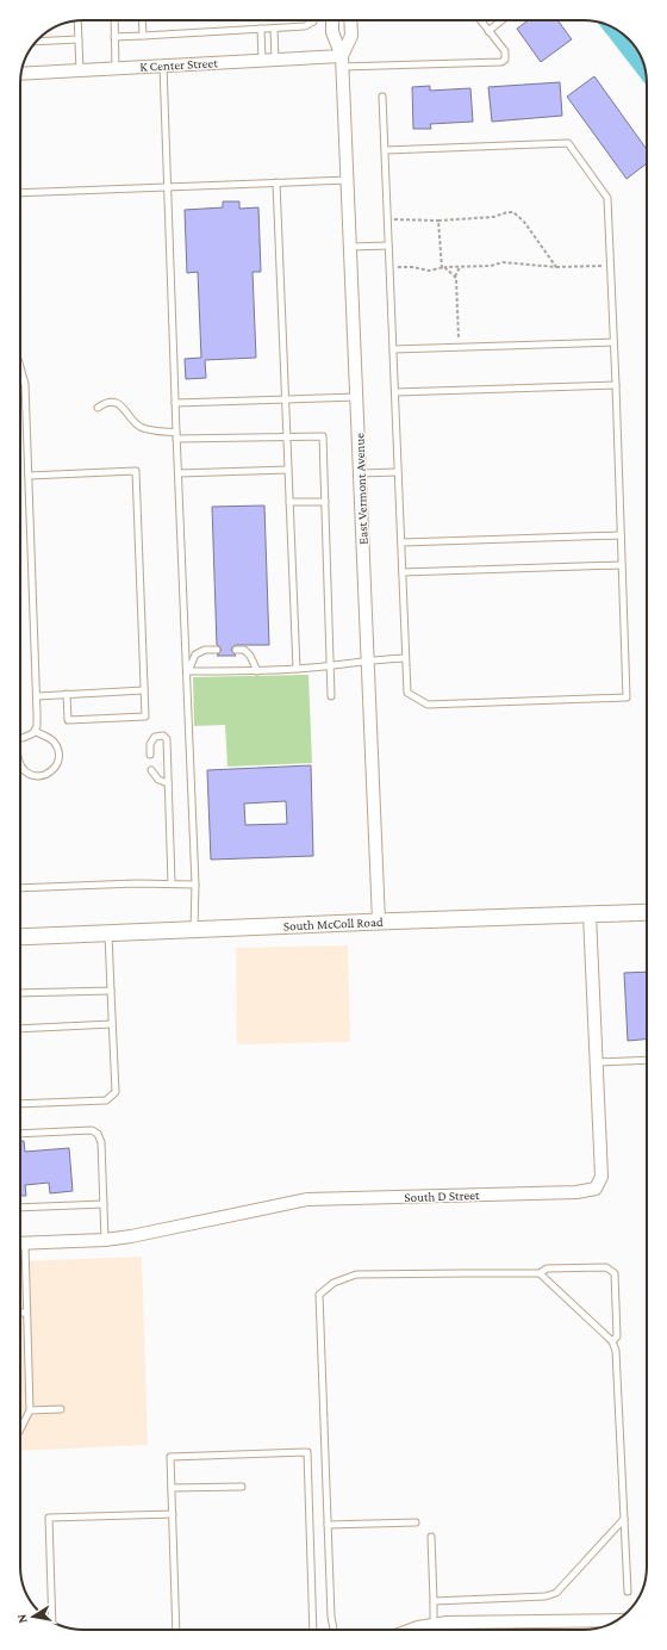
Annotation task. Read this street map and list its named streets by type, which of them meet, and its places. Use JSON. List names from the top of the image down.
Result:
{
  "streets": {
    "street": [
      "K Center Street",
      "East Vermont Avenue",
      "South McColl Road",
      "South D Street"
    ]
  },
  "crossings": [
    ["K Center Street", "East Vermont Avenue"],
    ["East Vermont Avenue", "South McColl Road"],
    ["South McColl Road", "South D Street"]
  ],
  "north": "left"
}
